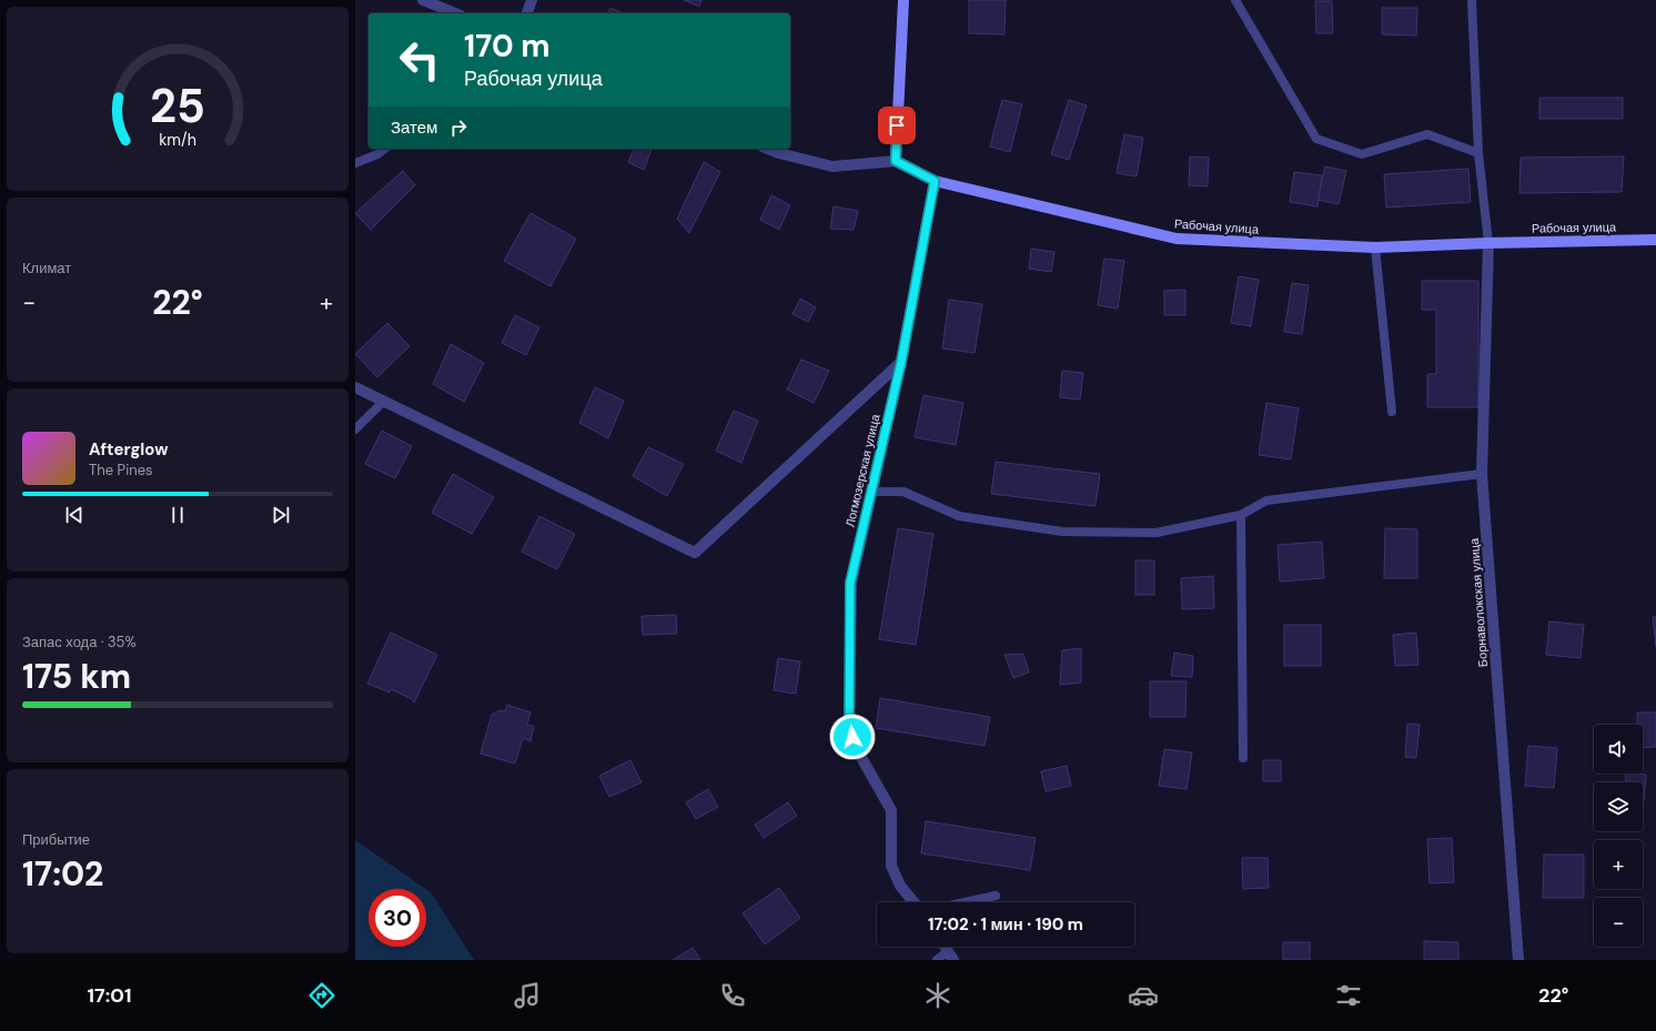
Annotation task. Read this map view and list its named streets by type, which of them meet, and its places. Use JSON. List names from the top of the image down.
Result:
{
  "streets": {
    "street": ["Рабочая улица", "Логмозерская улица", "Борнаволокская улица"]
  },
  "crossings": [
    ["Рабочая улица", "Логмозерская улица"],
    ["Рабочая улица", "Борнаволокская улица"]
  ],
  "page": {
    "turn": ["170 m", "Рабочая улица"],
    "then": "Затем",
    "tile": [
      "Климат",
      ["Запас хода · 35%", "175 km"],
      ["Прибытие", "17:02"]
    ],
    "heat": ["−", "22°", "+"],
    "song": ["Afterglow", "The Pines"],
    "map_buttons": ["+", "−"],
    "limit": "30",
    "trip": "17:02 · 1 мин · 190 m",
    "tabs": ["17:01", "22°"],
    "gauge": ["25", "km/h"]
  }
}
